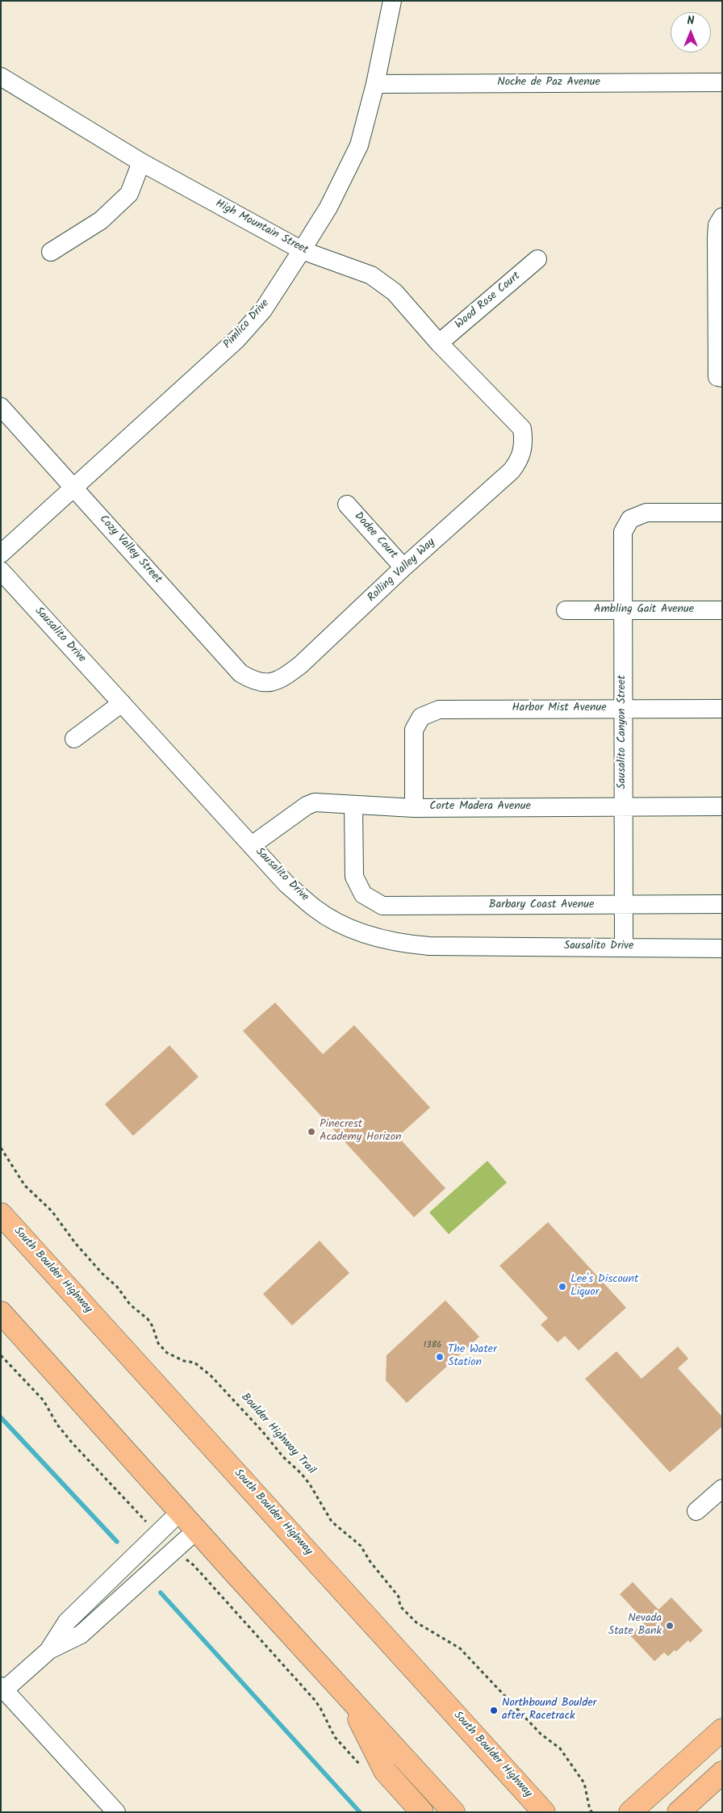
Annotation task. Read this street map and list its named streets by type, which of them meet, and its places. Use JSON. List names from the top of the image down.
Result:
{
  "streets": {
    "main road": ["South Boulder Highway"],
    "street": [
      "Noche de Paz Avenue",
      "High Mountain Street",
      "Wood Rose Court",
      "Pimlico Drive",
      "Dodee Court",
      "Cozy Valley Street",
      "Rolling Valley Way",
      "Ambling Gait Avenue",
      "Sausalito Drive",
      "Harbor Mist Avenue",
      "Sausalito Canyon Street",
      "Corte Madera Avenue",
      "Barbary Coast Avenue"
    ],
    "path": ["Boulder Highway Trail"]
  },
  "crossings": [
    ["Noche de Paz Avenue", "Pimlico Drive"],
    ["High Mountain Street", "Wood Rose Court"],
    ["High Mountain Street", "Pimlico Drive"],
    ["High Mountain Street", "Rolling Valley Way"],
    ["Pimlico Drive", "Cozy Valley Street"],
    ["Dodee Court", "Rolling Valley Way"],
    ["Cozy Valley Street", "Rolling Valley Way"],
    ["Ambling Gait Avenue", "Sausalito Canyon Street"],
    ["Sausalito Drive", "Sausalito Canyon Street"],
    ["Sausalito Drive", "Corte Madera Avenue"],
    ["Harbor Mist Avenue", "Sausalito Canyon Street"],
    ["Harbor Mist Avenue", "Corte Madera Avenue"],
    ["Sausalito Canyon Street", "Corte Madera Avenue"],
    ["Sausalito Canyon Street", "Barbary Coast Avenue"],
    ["Corte Madera Avenue", "Barbary Coast Avenue"]
  ],
  "places": [
    "Pinecrest Academy Horizon",
    "Lee's Discount Liquor",
    "The Water Station",
    "Nevada State Bank",
    "Northbound Boulder after Racetrack"
  ],
  "house_numbers": ["1386"],
  "north": "top"
}
